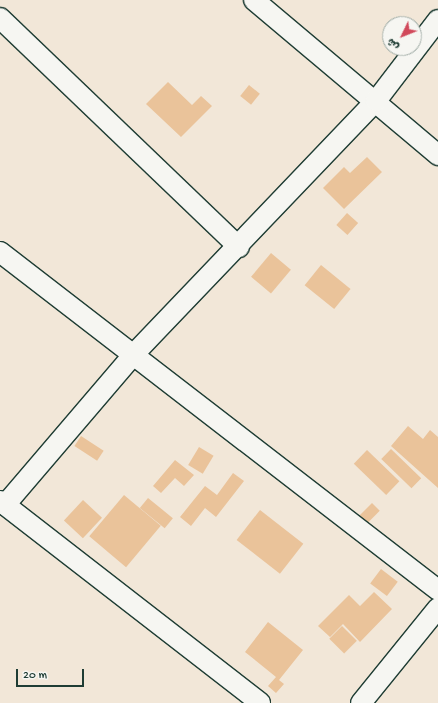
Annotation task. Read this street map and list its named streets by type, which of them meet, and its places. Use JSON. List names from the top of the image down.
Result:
{
  "scale_bar": "20 m",
  "north": "bottom left"
}
